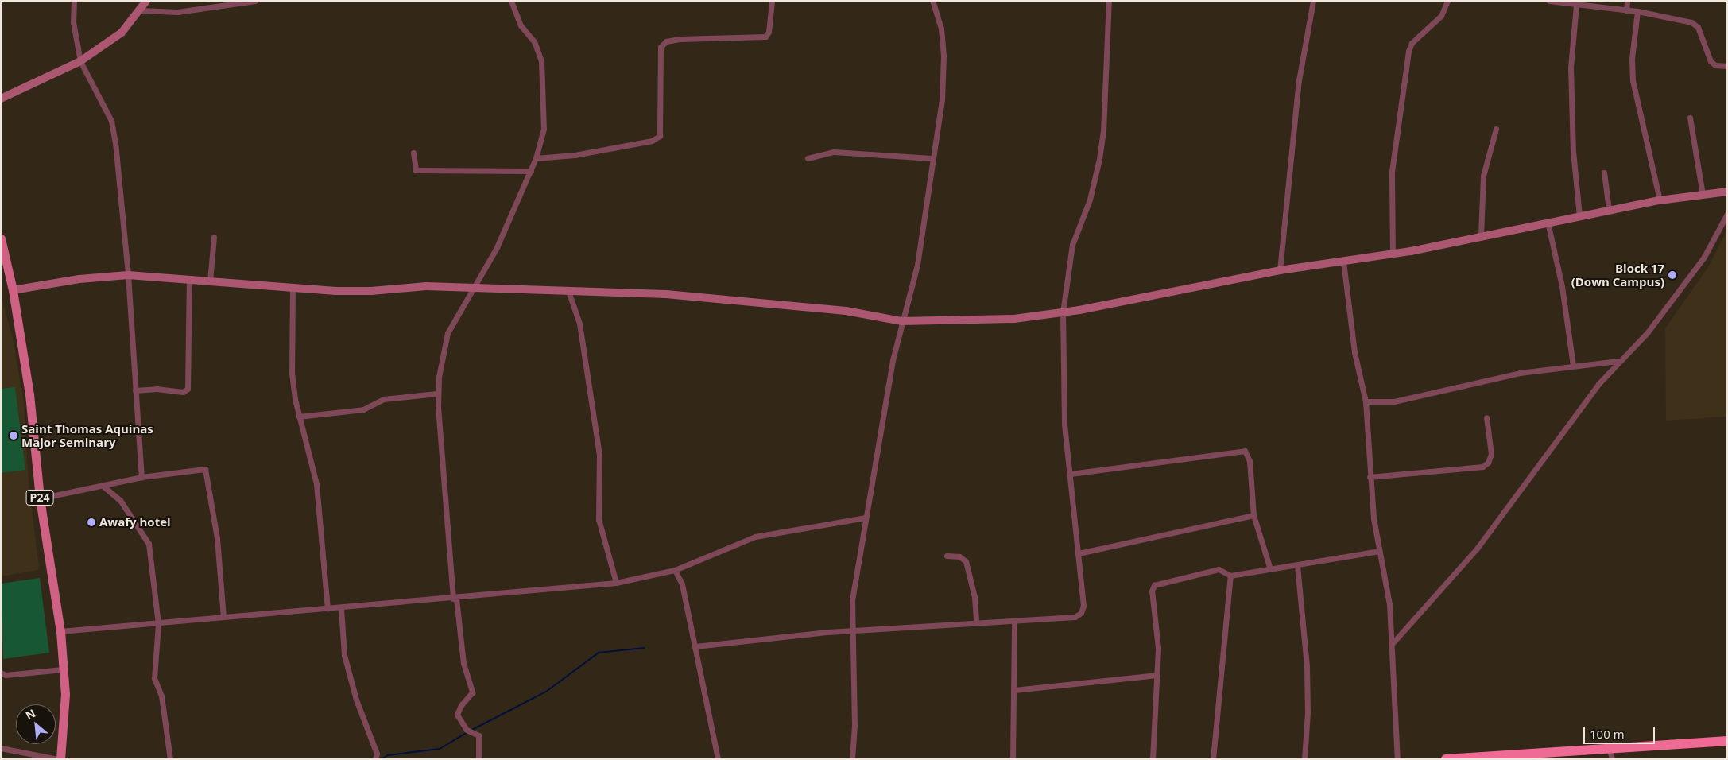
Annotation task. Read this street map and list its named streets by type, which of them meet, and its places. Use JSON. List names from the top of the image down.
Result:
{
  "streets": {
    "main road": ["P24"]
  },
  "places": ["Block 17 (Down Campus)", "Saint Thomas Aquinas Major Seminary", "Awafy hotel"],
  "scale_bar": "100 m",
  "north": "top left"
}
